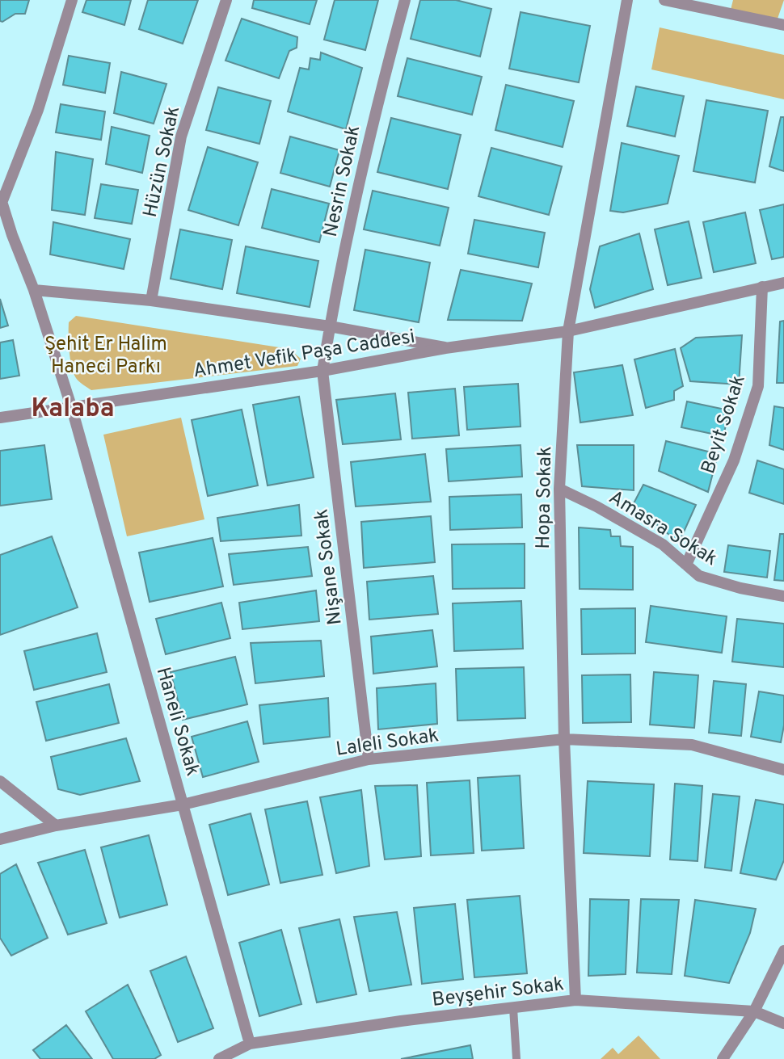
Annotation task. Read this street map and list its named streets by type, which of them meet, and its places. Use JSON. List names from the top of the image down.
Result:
{
  "streets": {
    "street": [
      "Hüzün Sokak",
      "Nesrin Sokak",
      "Ahmet Vefik Paşa Caddesi",
      "Beyit Sokak",
      "Hopa Sokak",
      "Amasra Sokak",
      "Nişane Sokak",
      "Haneli Sokak",
      "Laleli Sokak",
      "Beyşehir Sokak"
    ]
  },
  "crossings": [
    ["Hüzün Sokak", "Ahmet Vefik Paşa Caddesi"],
    ["Nesrin Sokak", "Ahmet Vefik Paşa Caddesi"],
    ["Nesrin Sokak", "Nişane Sokak"],
    ["Ahmet Vefik Paşa Caddesi", "Beyit Sokak"],
    ["Ahmet Vefik Paşa Caddesi", "Hopa Sokak"],
    ["Ahmet Vefik Paşa Caddesi", "Nişane Sokak"],
    ["Ahmet Vefik Paşa Caddesi", "Haneli Sokak"],
    ["Beyit Sokak", "Amasra Sokak"],
    ["Hopa Sokak", "Amasra Sokak"],
    ["Hopa Sokak", "Laleli Sokak"],
    ["Hopa Sokak", "Beyşehir Sokak"],
    ["Nişane Sokak", "Laleli Sokak"],
    ["Haneli Sokak", "Laleli Sokak"],
    ["Haneli Sokak", "Beyşehir Sokak"]
  ],
  "districts": ["Kalaba"],
  "parks": ["Şehit Er Halim Haneci Parkı"]
}
